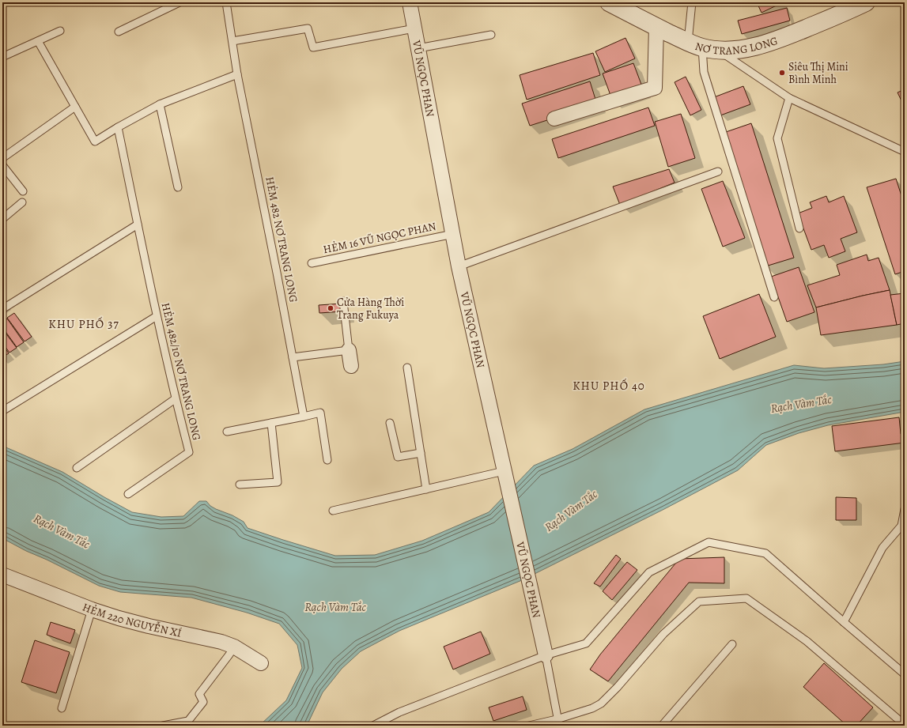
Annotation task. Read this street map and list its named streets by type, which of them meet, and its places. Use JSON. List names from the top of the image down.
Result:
{
  "streets": {
    "street": ["NƠ TRANG LONG", "VŨ NGỌC PHAN", "HẺM 220 NGUYỄN XÍ"],
    "lane": ["HẺM 16 VŨ NGỌC PHAN", "HẺM 482 NƠ TRANG LONG", "HẺM 482/10 NƠ TRANG LONG"]
  },
  "crossings": [
    ["VŨ NGỌC PHAN", "HẺM 16 VŨ NGỌC PHAN"]
  ],
  "districts": ["KHU PHỐ 37", "KHU PHỐ 40"],
  "water": ["Rạch Vàm Tắc"],
  "places": ["Siêu Thị Mini Bình Minh", "Cửa Hàng Thời Trang Fukuya"]
}
